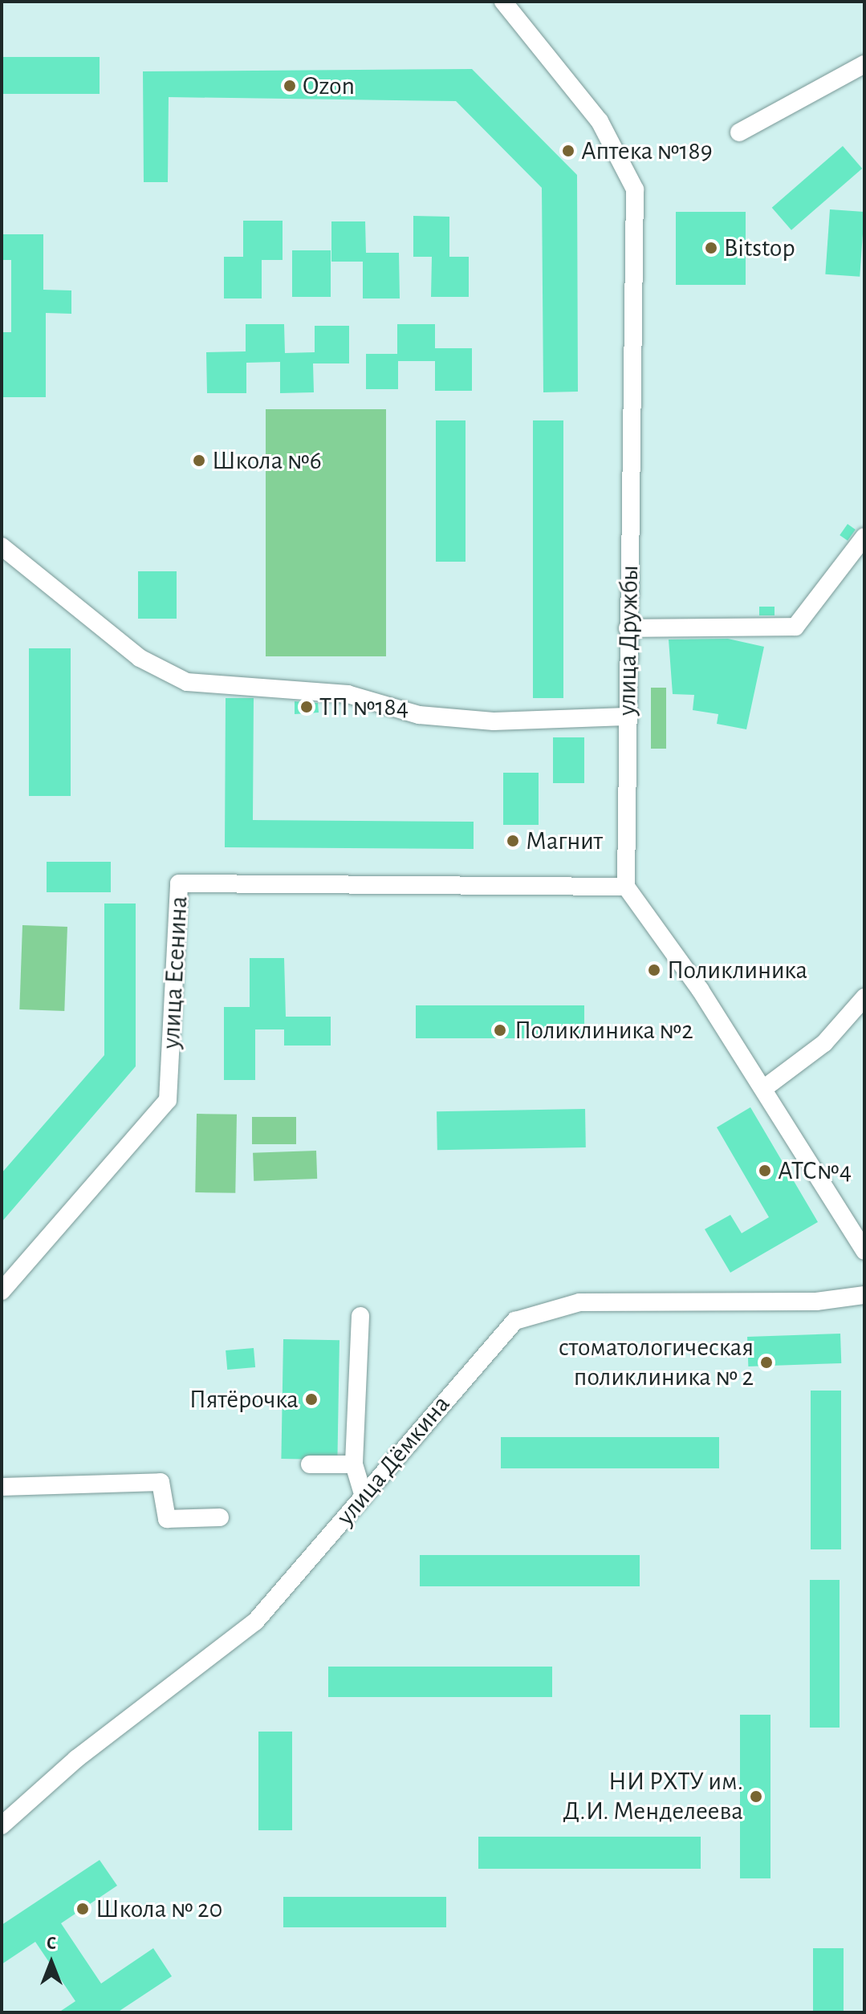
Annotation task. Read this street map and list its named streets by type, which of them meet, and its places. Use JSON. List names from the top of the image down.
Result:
{
  "streets": {
    "street": ["улица Дружбы", "улица Есенина", "улица Дёмкина"]
  },
  "crossings": [
    ["улица Дружбы", "улица Есенина"]
  ],
  "places": [
    "Ozon",
    "Аптека №189",
    "Bitstop",
    "Школа №6",
    "ТП №184",
    "Магнит",
    "Поликлиника",
    "Поликлиника №2",
    "АТС№4",
    "стоматологическая поликлиника № 2",
    "Пятёрочка",
    "НИ РХТУ им. Д.И. Менделеева",
    "Школа № 20"
  ],
  "north": "top"
}
